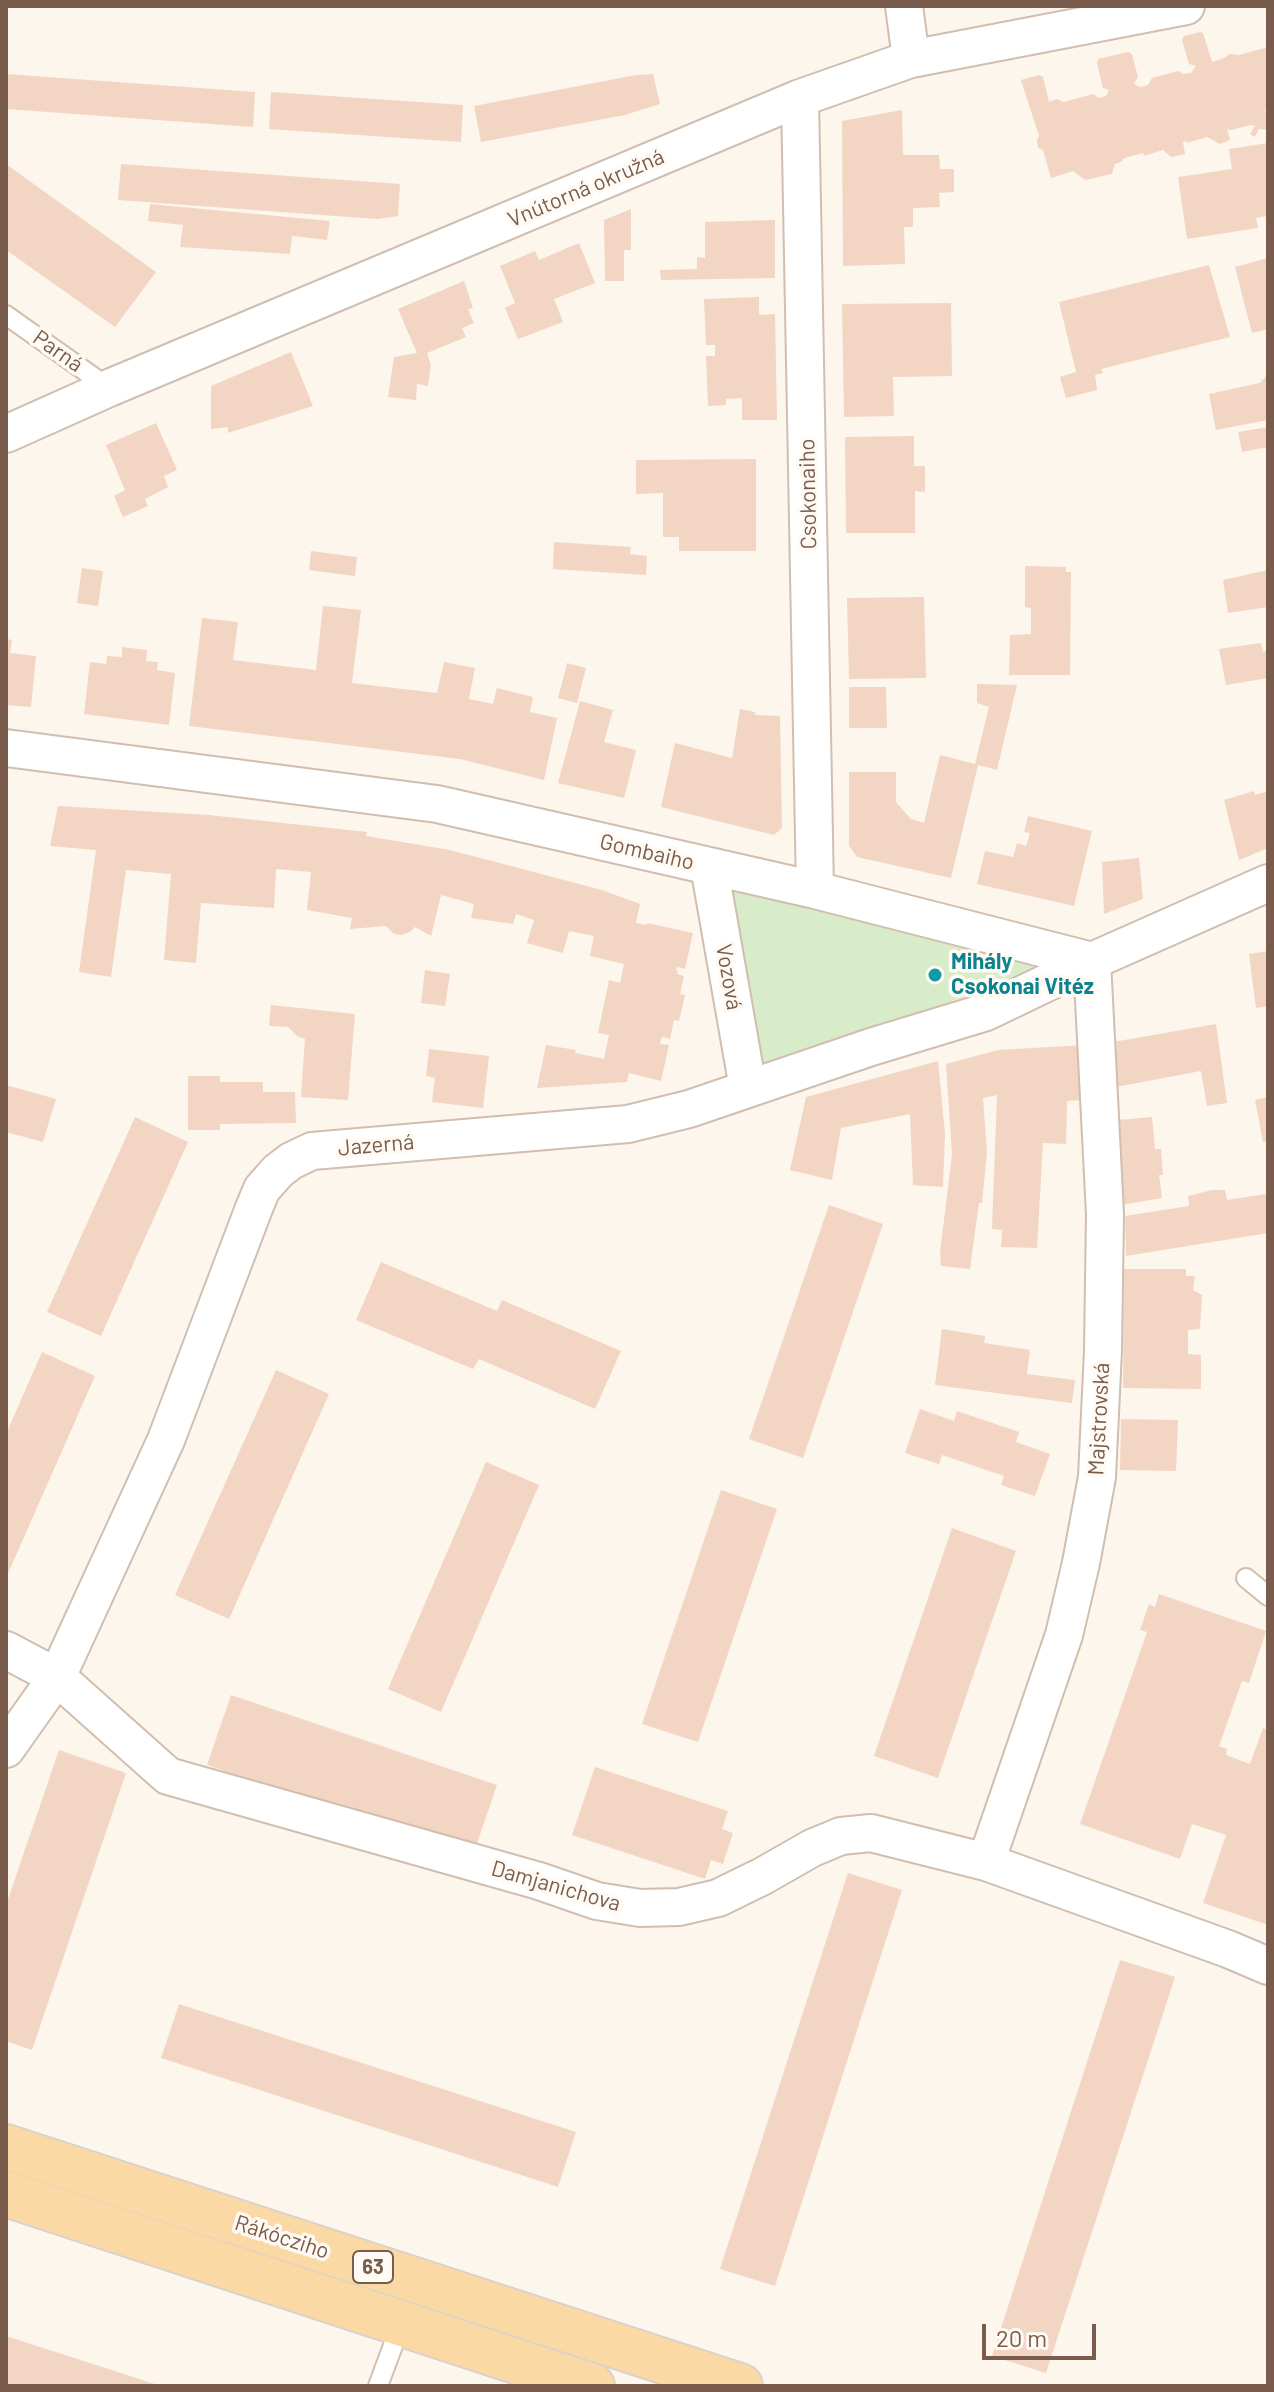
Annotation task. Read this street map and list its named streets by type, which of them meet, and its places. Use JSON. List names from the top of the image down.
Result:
{
  "streets": {
    "main road": ["Rákócziho", "63"],
    "street": [
      "Vnútorná okružná",
      "Csokonaiho",
      "Gombaiho",
      "Vozová",
      "Jazerná",
      "Majstrovská",
      "Damjanichova"
    ],
    "lane": ["Parná"]
  },
  "crossings": [
    ["Vnútorná okružná", "Parná"],
    ["Vnútorná okružná", "Csokonaiho"],
    ["Csokonaiho", "Gombaiho"],
    ["Gombaiho", "Vozová"],
    ["Gombaiho", "Jazerná"],
    ["Gombaiho", "Majstrovská"],
    ["Vozová", "Jazerná"],
    ["Jazerná", "Majstrovská"],
    ["Jazerná", "Damjanichova"],
    ["Majstrovská", "Damjanichova"]
  ],
  "places": ["Mihály Csokonai Vitéz"],
  "scale_bar": "20 m"
}
